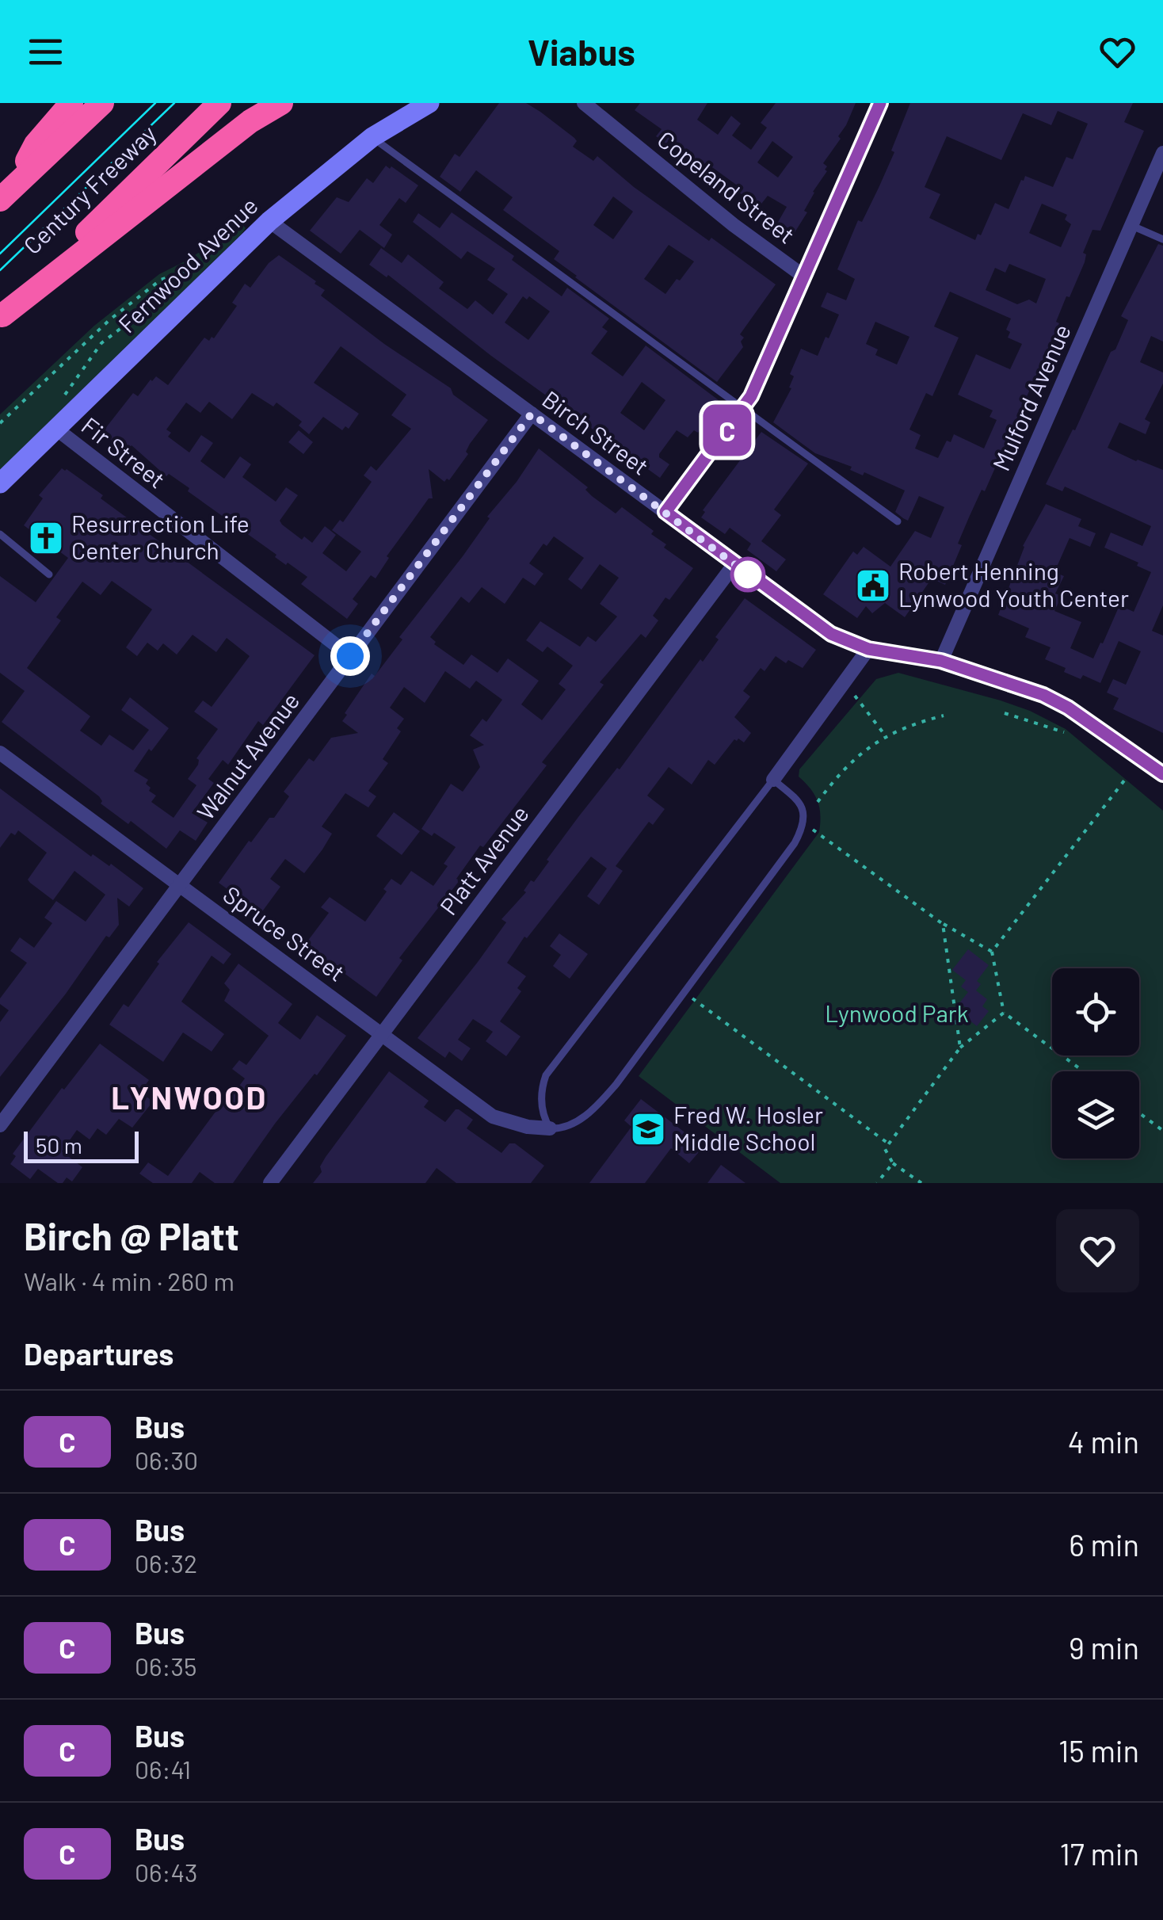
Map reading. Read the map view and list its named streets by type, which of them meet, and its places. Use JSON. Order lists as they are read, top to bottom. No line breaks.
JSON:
{"streets":{"highway":["Century Freeway"],"street":["Copeland Street","Fernwood Avenue","Mulford Avenue","Birch Street","Fir Street","Walnut Avenue","Platt Avenue","Spruce Street"]},"crossings":[["Fernwood Avenue","Birch Street"],["Fernwood Avenue","Fir Street"],["Mulford Avenue","Birch Street"],["Birch Street","Walnut Avenue"],["Birch Street","Platt Avenue"],["Fir Street","Walnut Avenue"],["Walnut Avenue","Spruce Street"],["Platt Avenue","Spruce Street"]],"districts":["LYNWOOD"],"parks":["Lynwood Park"],"places":{"church":["Resurrection Life Center Church"],"public building":["Robert Henning Lynwood Youth Center"],"school or university":["Fred W. Hosler Middle School"]},"lines":["bus line C"],"scale_bar":"50 m","page":{"header":"Viabus","on_map":"C","scale":"50 m","heading":[["Birch @ Platt","Walk · 4 min · 260 m"],"Departures"],"list":[{"mark":"C","name":"Bus","note":"06:30","value":"4 min"},{"mark":"C","name":"Bus","note":"06:32","value":"6 min"},{"mark":"C","name":"Bus","note":"06:35","value":"9 min"},{"mark":"C","name":"Bus","note":"06:41","value":"15 min"},{"mark":"C","name":"Bus","note":"06:43","value":"17 min"}]}}
